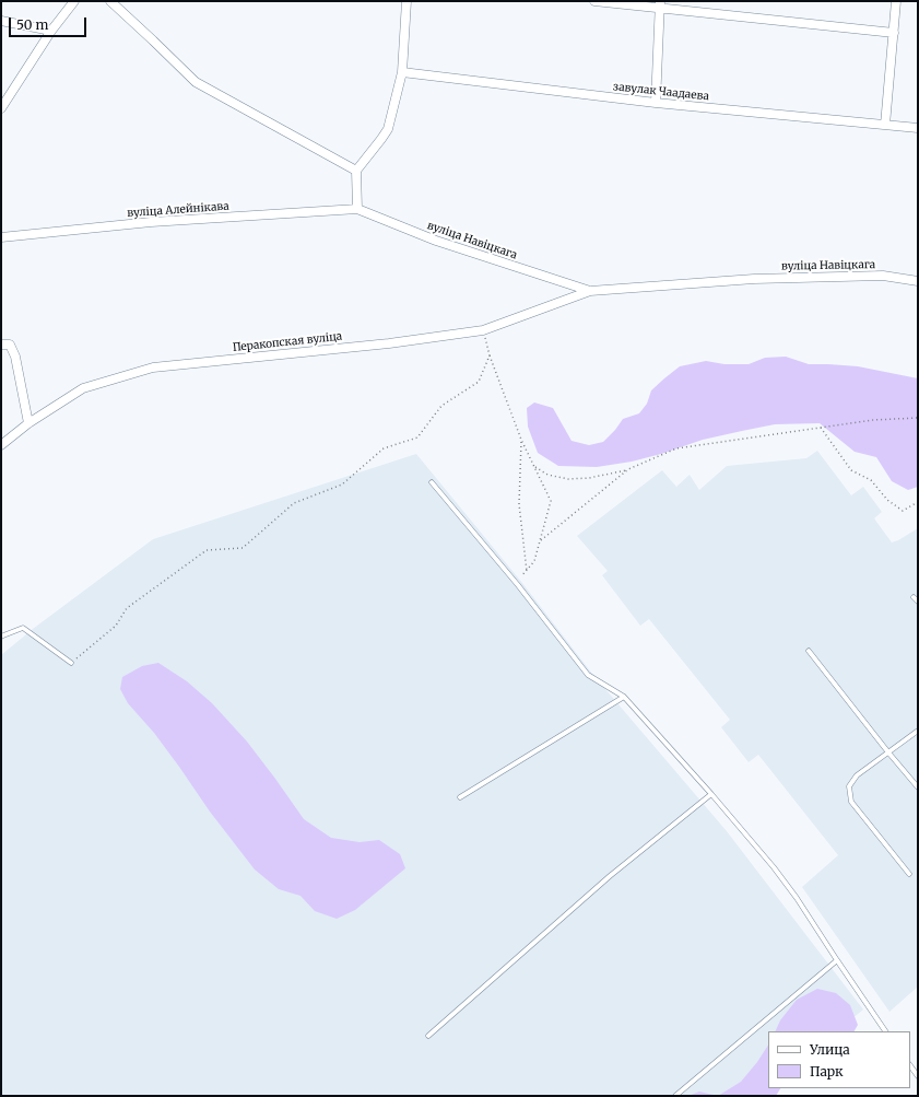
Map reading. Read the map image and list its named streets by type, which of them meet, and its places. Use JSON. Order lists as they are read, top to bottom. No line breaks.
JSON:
{"streets":{"street":["завулак Чаадаева","вуліца Алейнікава","вуліца Навіцкага","Перакопская вуліца"]},"crossings":[["вуліца Алейнікава","вуліца Навіцкага"],["вуліца Навіцкага","Перакопская вуліца"]],"legend":["Улица","Парк"],"scale_bar":"50 m"}
